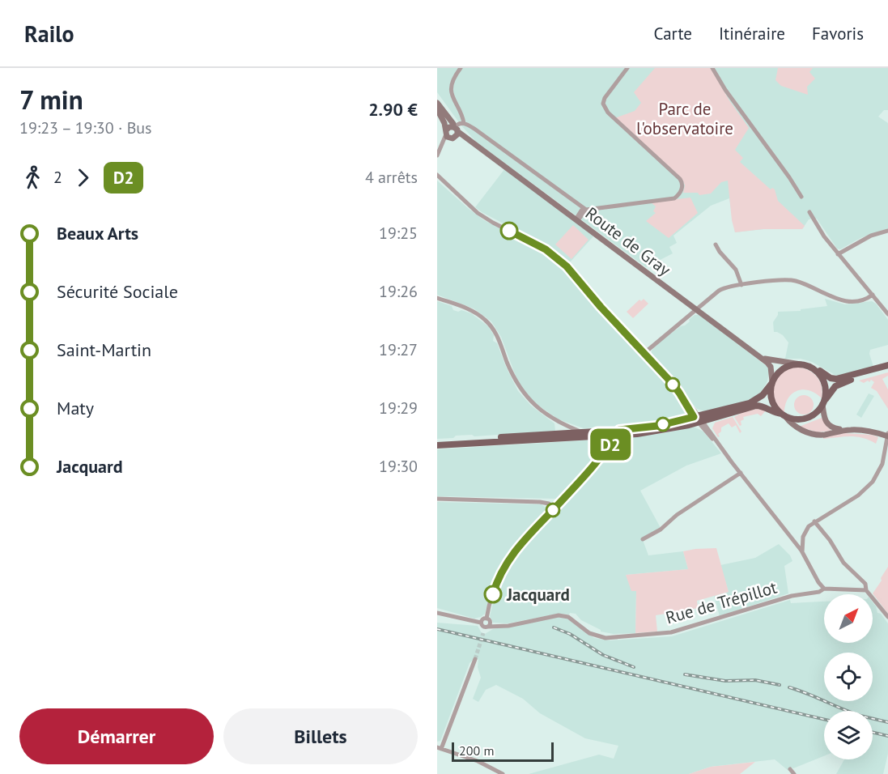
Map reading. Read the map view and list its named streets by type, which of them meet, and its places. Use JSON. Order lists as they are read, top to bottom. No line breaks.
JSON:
{"streets":{"main road":["Route de Gray"],"street":["Rue de Trépillot"]},"parks":["Parc de l'observatoire"],"places":["Jacquard"],"lines":["bus line D2"],"scale_bar":"200 m","north":"top right","page":{"header":"Railo","nav":["Carte","Itinéraire","Favoris"],"heading":["7 min","19:23 – 19:30 · Bus","2.90 €"],"on_map":"D2","legs":["2","D2","4 arrêts"],"list":[{"name":"Beaux Arts","value":"19:25"},{"name":"Sécurité Sociale","value":"19:26"},{"name":"Saint-Martin","value":"19:27"},{"name":"Maty","value":"19:29"},{"name":"Jacquard","value":"19:30"}],"buttons":["Démarrer","Billets"],"scale":"200 m"}}
